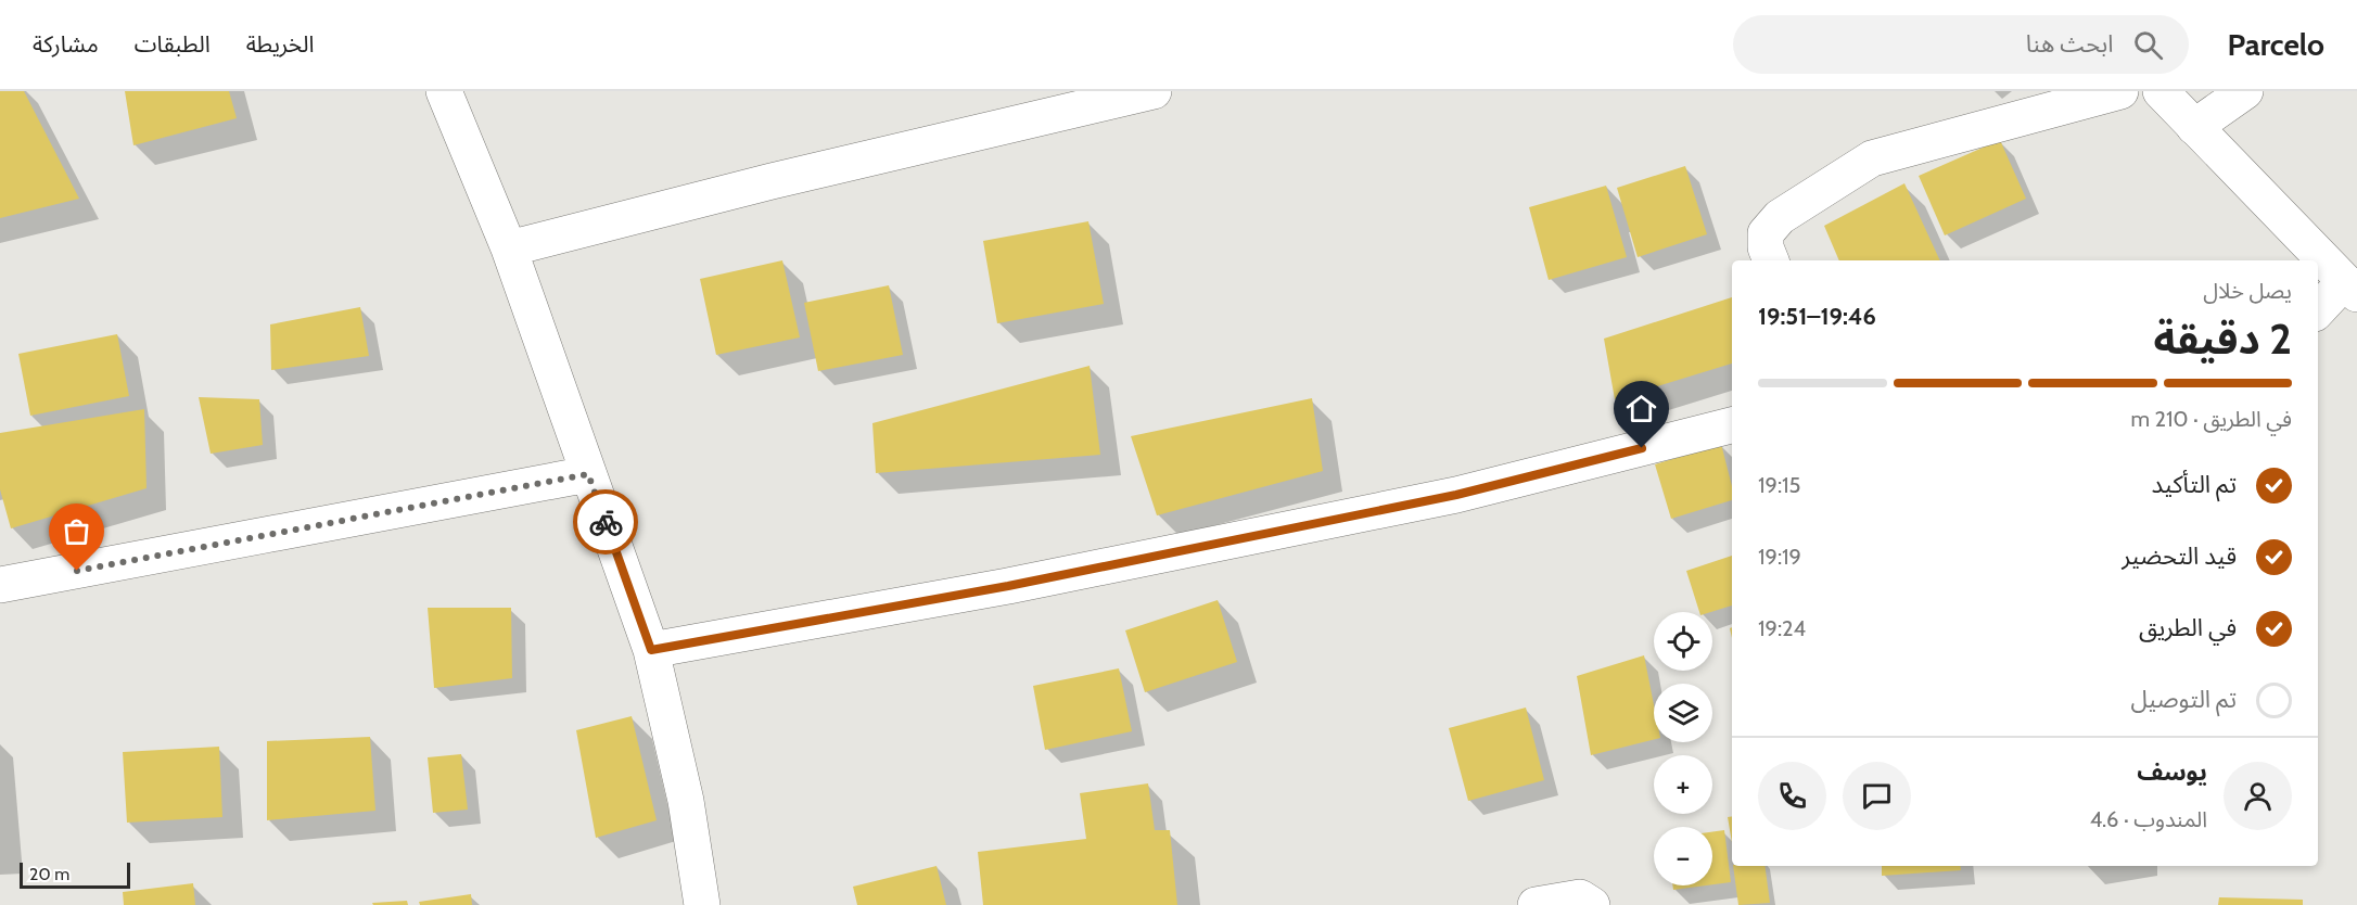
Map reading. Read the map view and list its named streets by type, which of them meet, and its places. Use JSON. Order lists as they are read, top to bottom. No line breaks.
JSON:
{"scale_bar":"20 m","page":{"header":"Parcelo","search":"ابحث هنا","nav":["الخريطة","الطبقات","مشاركة"],"heading":["2 دقيقة","يصل خلال","19:46–19:51"],"panel":["يوسف","المندوب · 4.6"],"bar":"في الطريق · 210 m","list":[["تم التأكيد","19:15"],["قيد التحضير","19:19"],["في الطريق","19:24"],"تم التوصيل"],"map_buttons":["+","−"],"scale":"20 m"}}
